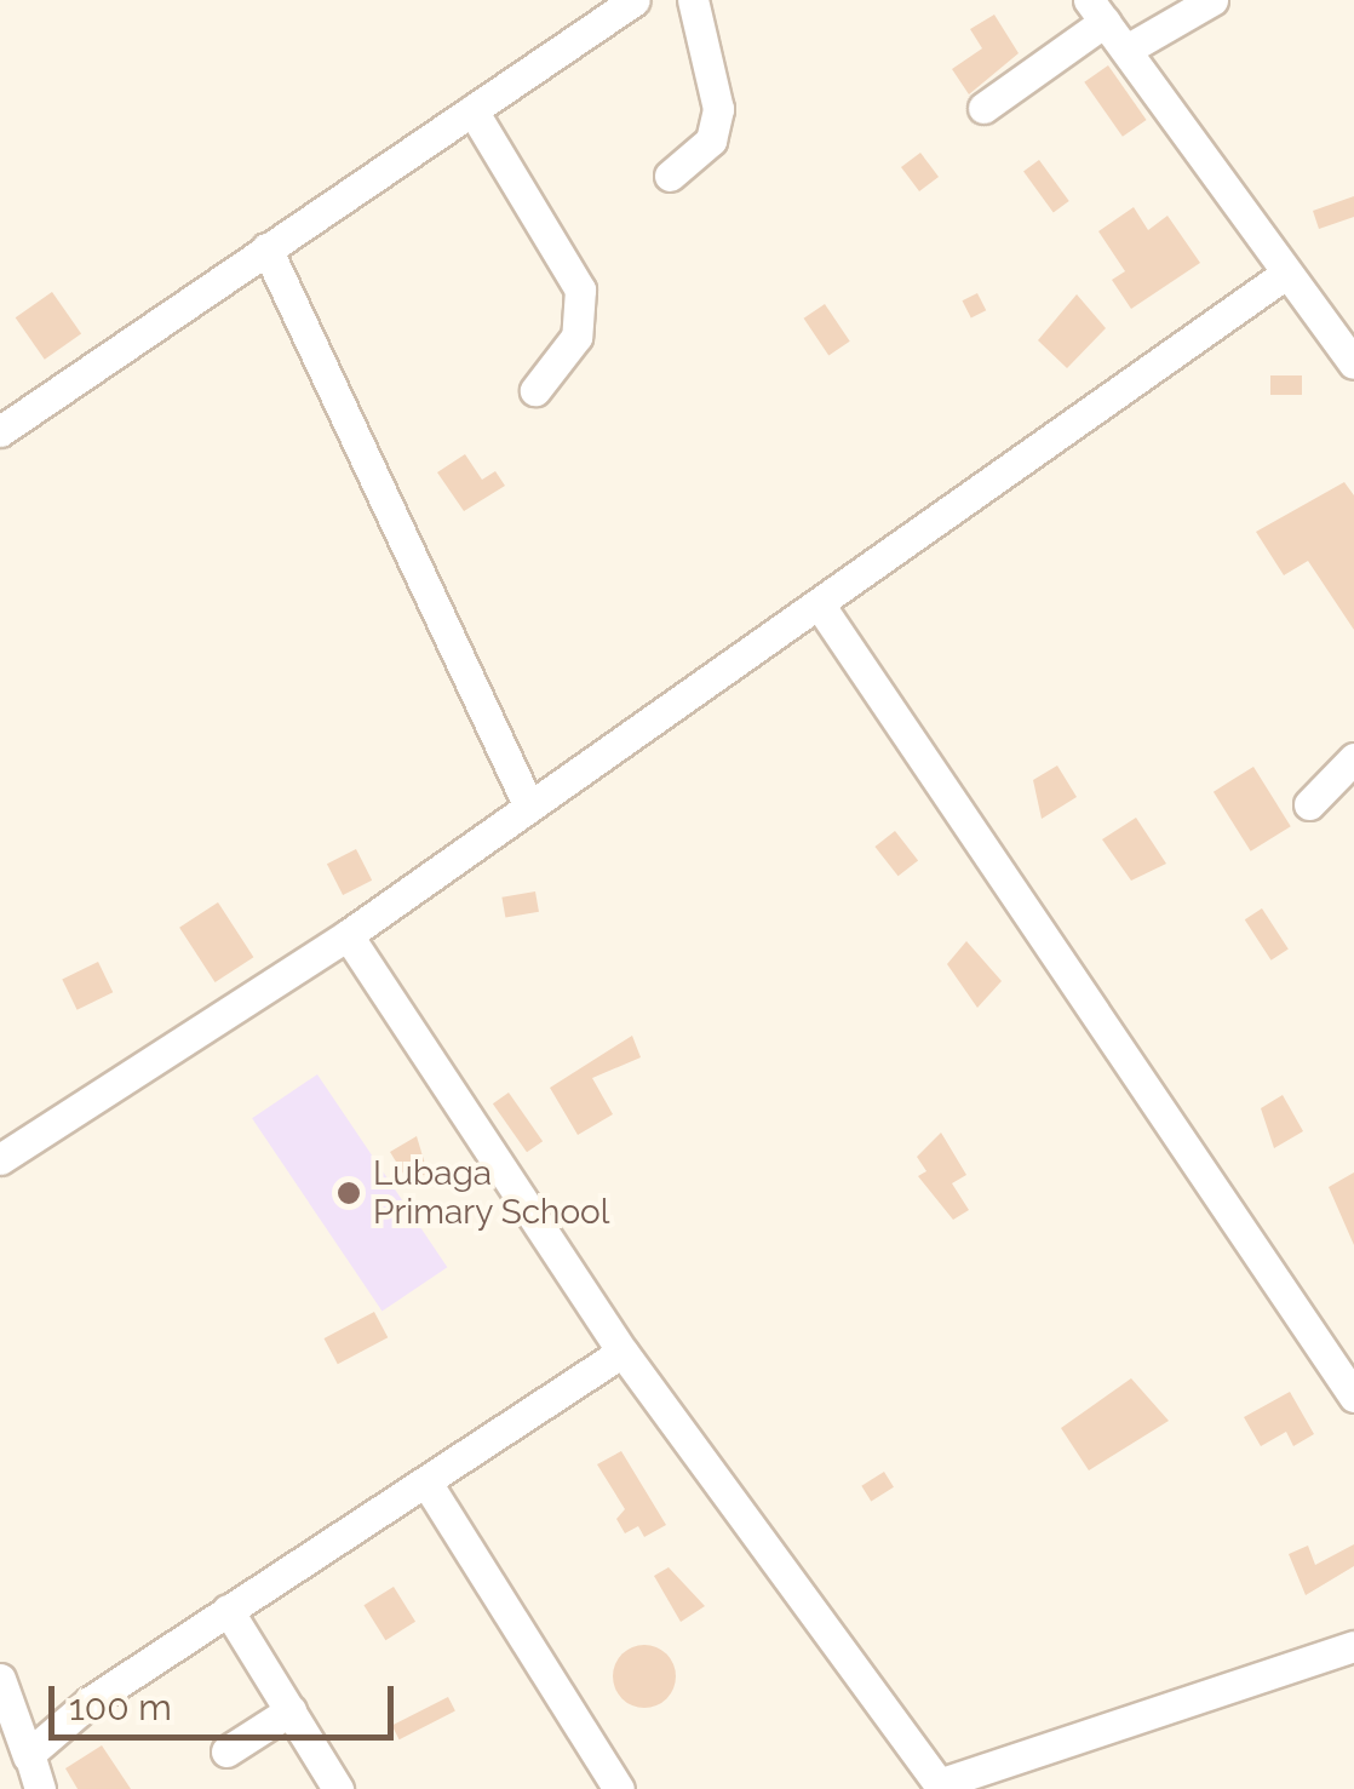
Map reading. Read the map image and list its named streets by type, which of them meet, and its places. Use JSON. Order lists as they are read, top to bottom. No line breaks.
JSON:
{"places":["Lubaga Primary School"],"scale_bar":"100 m"}
